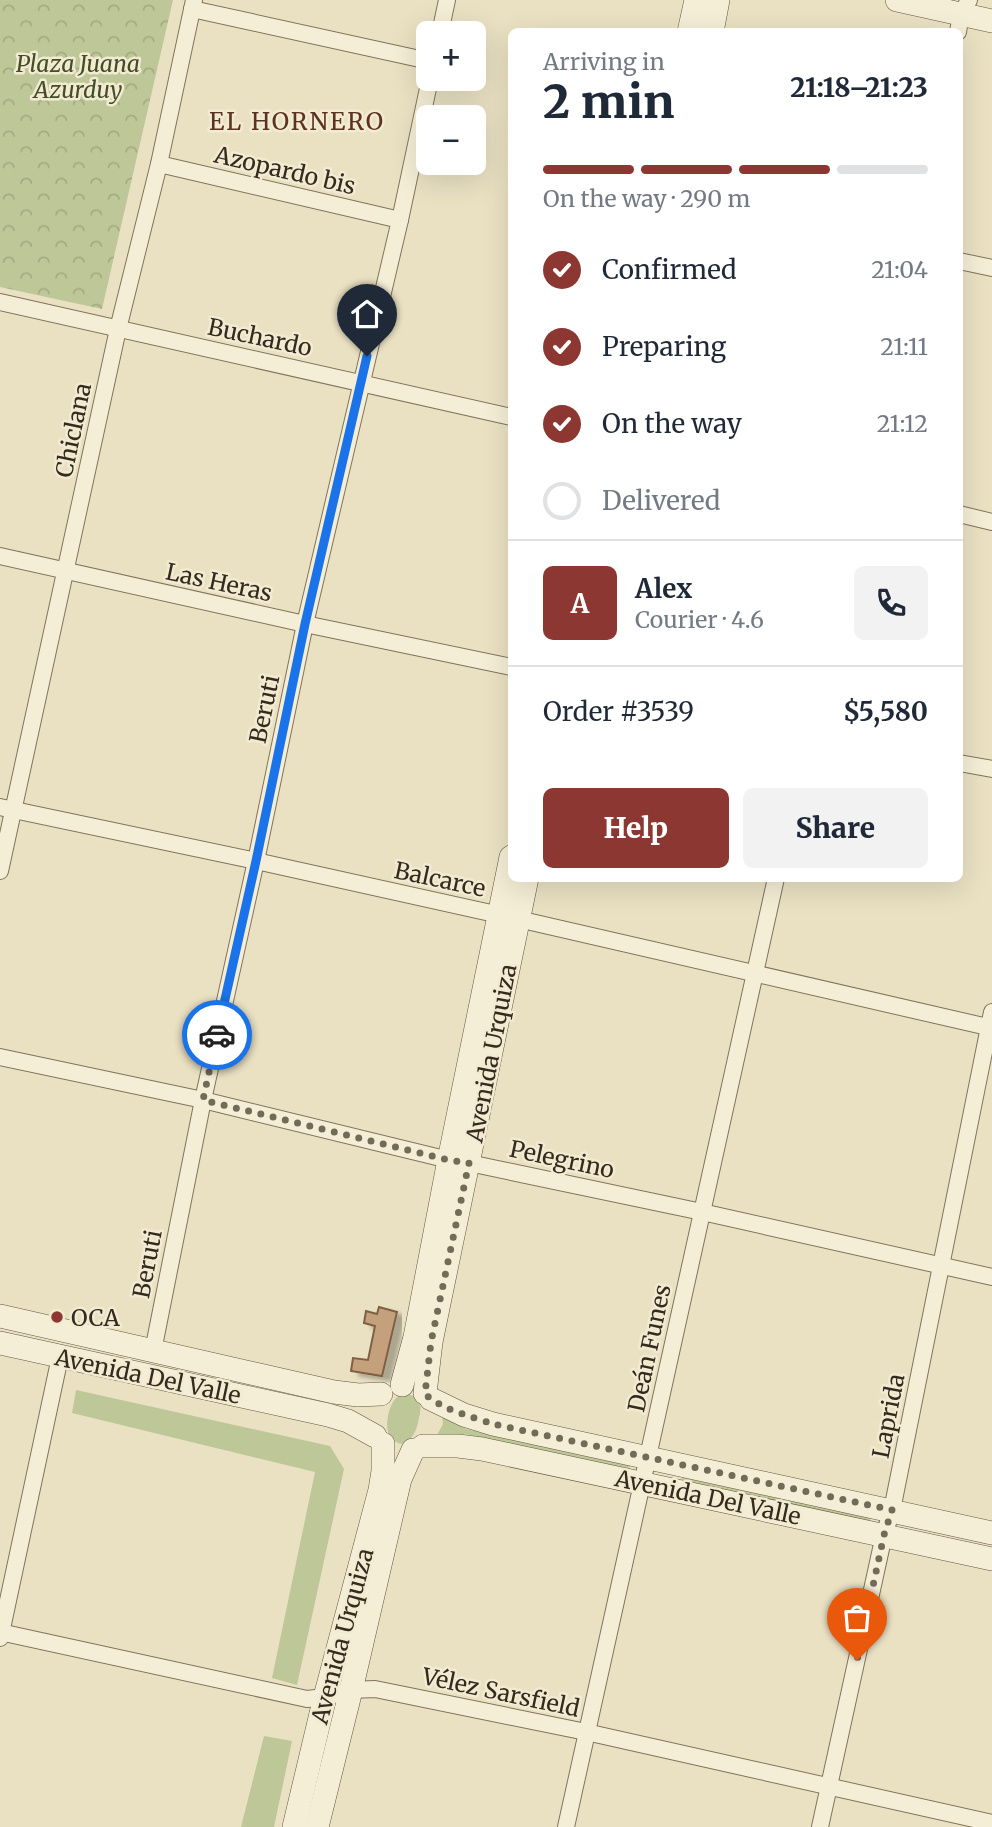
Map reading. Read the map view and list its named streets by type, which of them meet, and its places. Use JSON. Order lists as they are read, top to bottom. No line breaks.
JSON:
{"streets":{"main road":["Avenida Urquiza","Avenida Del Valle"],"street":["Azopardo bis","Buchardo","Chiclana","Las Heras","Beruti","Balcarce","Pelegrino","Deán Funes","Laprida","Vélez Sarsfield"]},"crossings":[["Azopardo bis","Chiclana"],["Azopardo bis","Beruti"],["Buchardo","Chiclana"],["Buchardo","Beruti"],["Chiclana","Las Heras"],["Chiclana","Balcarce"],["Las Heras","Beruti"],["Beruti","Balcarce"],["Beruti","Pelegrino"],["Beruti","Avenida Del Valle"],["Balcarce","Avenida Urquiza"],["Balcarce","Deán Funes"],["Balcarce","Laprida"],["Avenida Urquiza","Pelegrino"],["Avenida Urquiza","Avenida Del Valle"],["Avenida Urquiza","Vélez Sarsfield"],["Pelegrino","Deán Funes"],["Pelegrino","Laprida"],["Deán Funes","Avenida Del Valle"],["Deán Funes","Vélez Sarsfield"],["Avenida Del Valle","Laprida"],["Laprida","Vélez Sarsfield"]],"districts":["EL HORNERO"],"parks":["Plaza Juana Azurduy"],"places":["OCA"],"page":{"map_buttons":["+","−"],"heading":["2 min","Arriving in","21:18–21:23"],"panel":["Alex","Courier · 4.6","Order #3539","$5,580"],"bar":"On the way · 290 m","list":[["Confirmed","21:04"],["Preparing","21:11"],["On the way","21:12"],"Delivered"],"round":"A","buttons":["Help","Share"]}}
